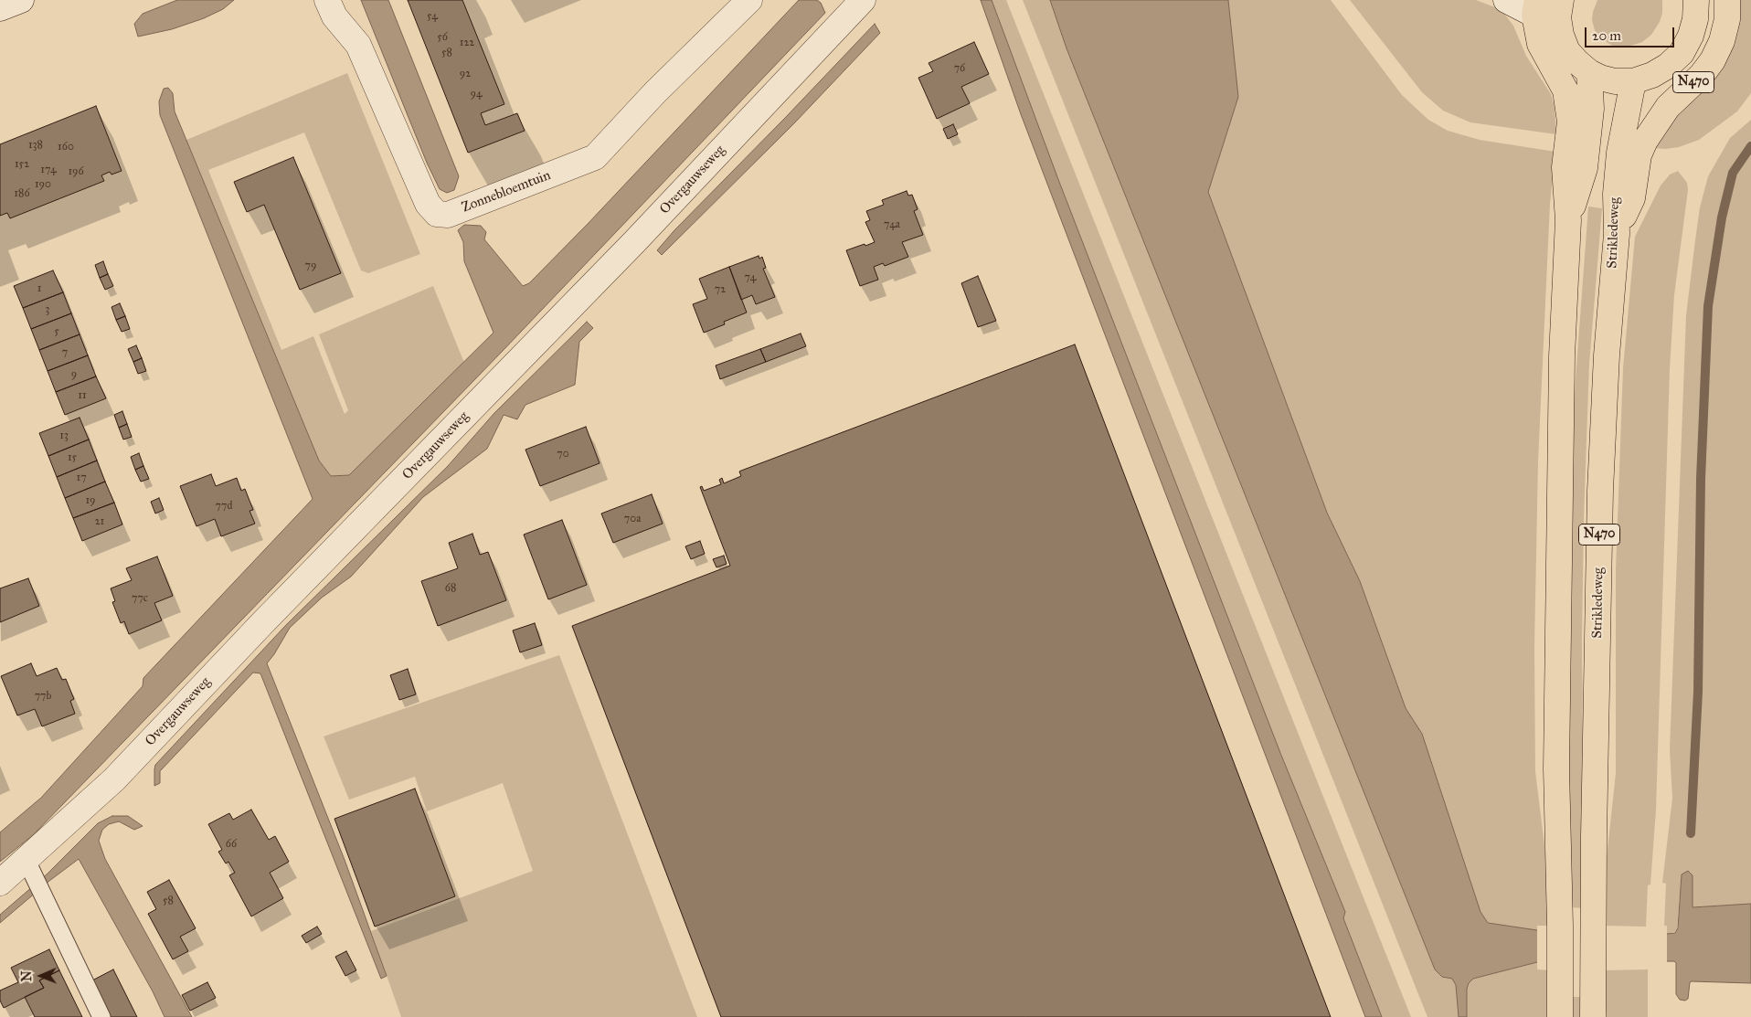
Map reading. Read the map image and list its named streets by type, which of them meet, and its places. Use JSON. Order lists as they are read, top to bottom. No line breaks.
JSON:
{"streets":{"main road":["N470","Strikledeweg"],"street":["Overgauwseweg","Zonnebloemtuin"]},"crossings":[["N470","Strikledeweg"]],"house_numbers":["54","56","122","58","76","92","94","138","160","152","174","196","190","186","74a","79","74","1","72","3","5","7","9","11","13","70","15","17","19","77d","70a","21","68","77c","77b","66","58"],"scale_bar":"20 m","north":"left"}
